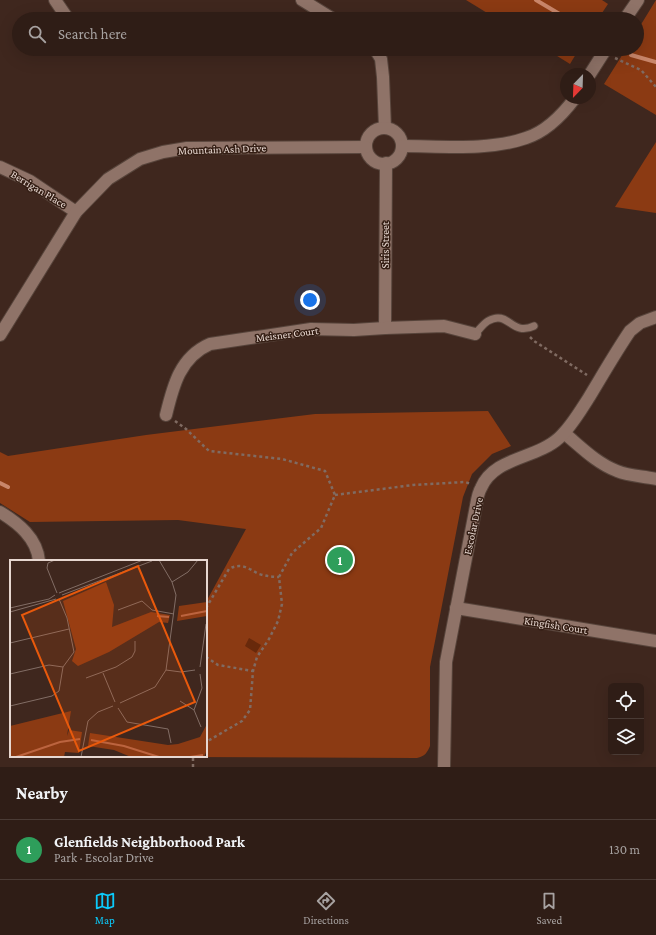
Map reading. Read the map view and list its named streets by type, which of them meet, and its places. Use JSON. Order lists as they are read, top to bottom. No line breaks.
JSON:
{"streets":{"street":["Mountain Ash Drive","Berrigan Place","Siris Street","Meisner Court","Escolar Drive","Kingfish Court"]},"crossings":[["Mountain Ash Drive","Berrigan Place"],["Mountain Ash Drive","Siris Street"],["Siris Street","Meisner Court"],["Escolar Drive","Kingfish Court"]],"north":"bottom left","page":{"search":"Search here","pins":"1","heading":"Nearby","list":[{"mark":"1","name":"Glenfields Neighborhood Park","note":"Park · Escolar Drive","value":"130 m"}],"nav":["Map","Directions","Saved"]}}
